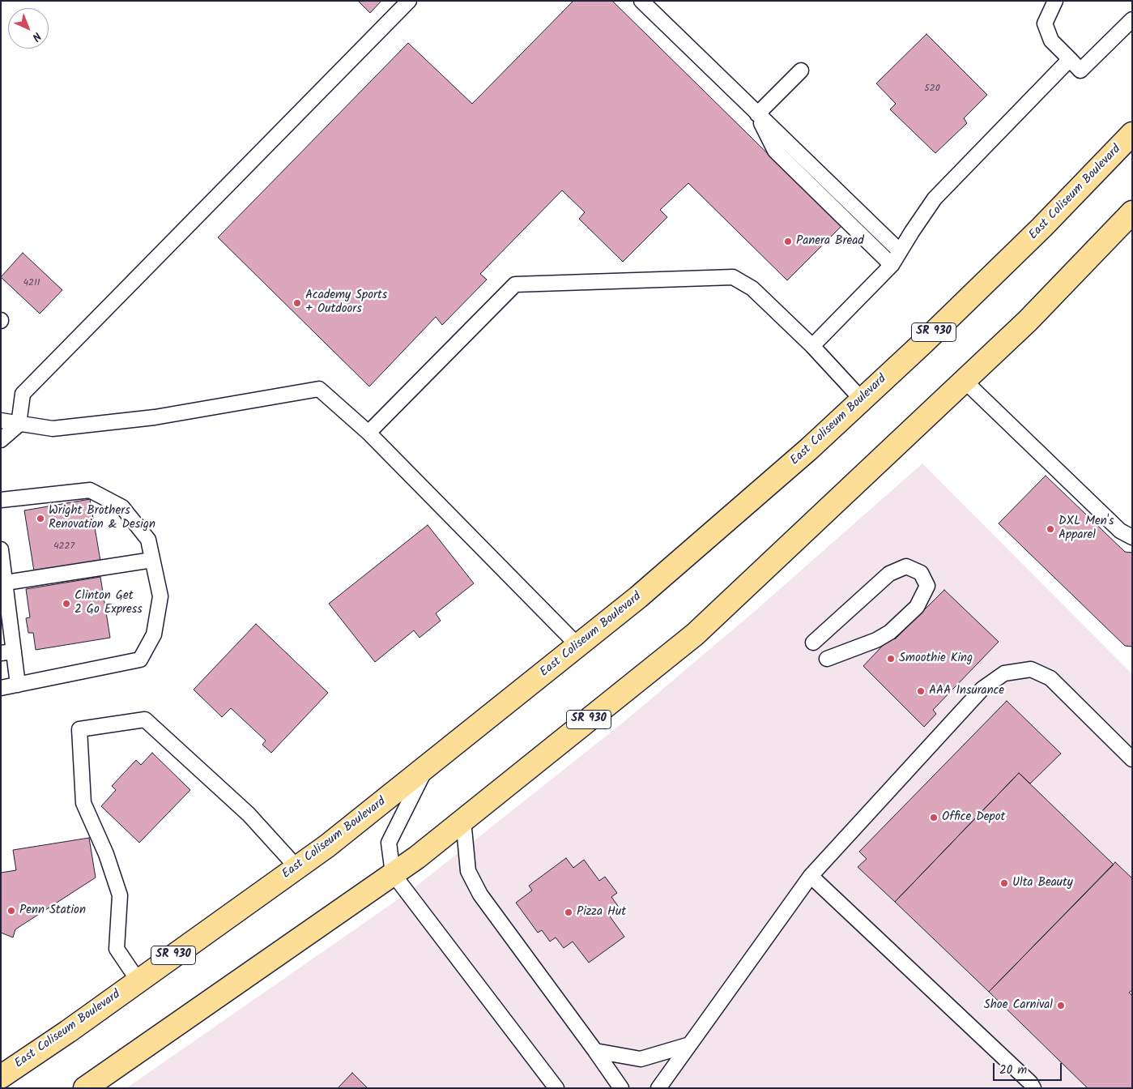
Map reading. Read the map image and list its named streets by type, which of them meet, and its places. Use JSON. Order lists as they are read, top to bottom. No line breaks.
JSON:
{"streets":{"highway":["East Coliseum Boulevard","SR 930"]},"places":["Panera Bread","Academy Sports + Outdoors","Wright Brothers Renovation & Design","DXL Men's Apparel","Clinton Get 2 Go Express","Smoothie King","AAA Insurance","Office Depot","Ulta Beauty","Penn Station","Pizza Hut","Shoe Carnival"],"house_numbers":["520","4211","4227"],"scale_bar":"20 m","north":"bottom right"}
